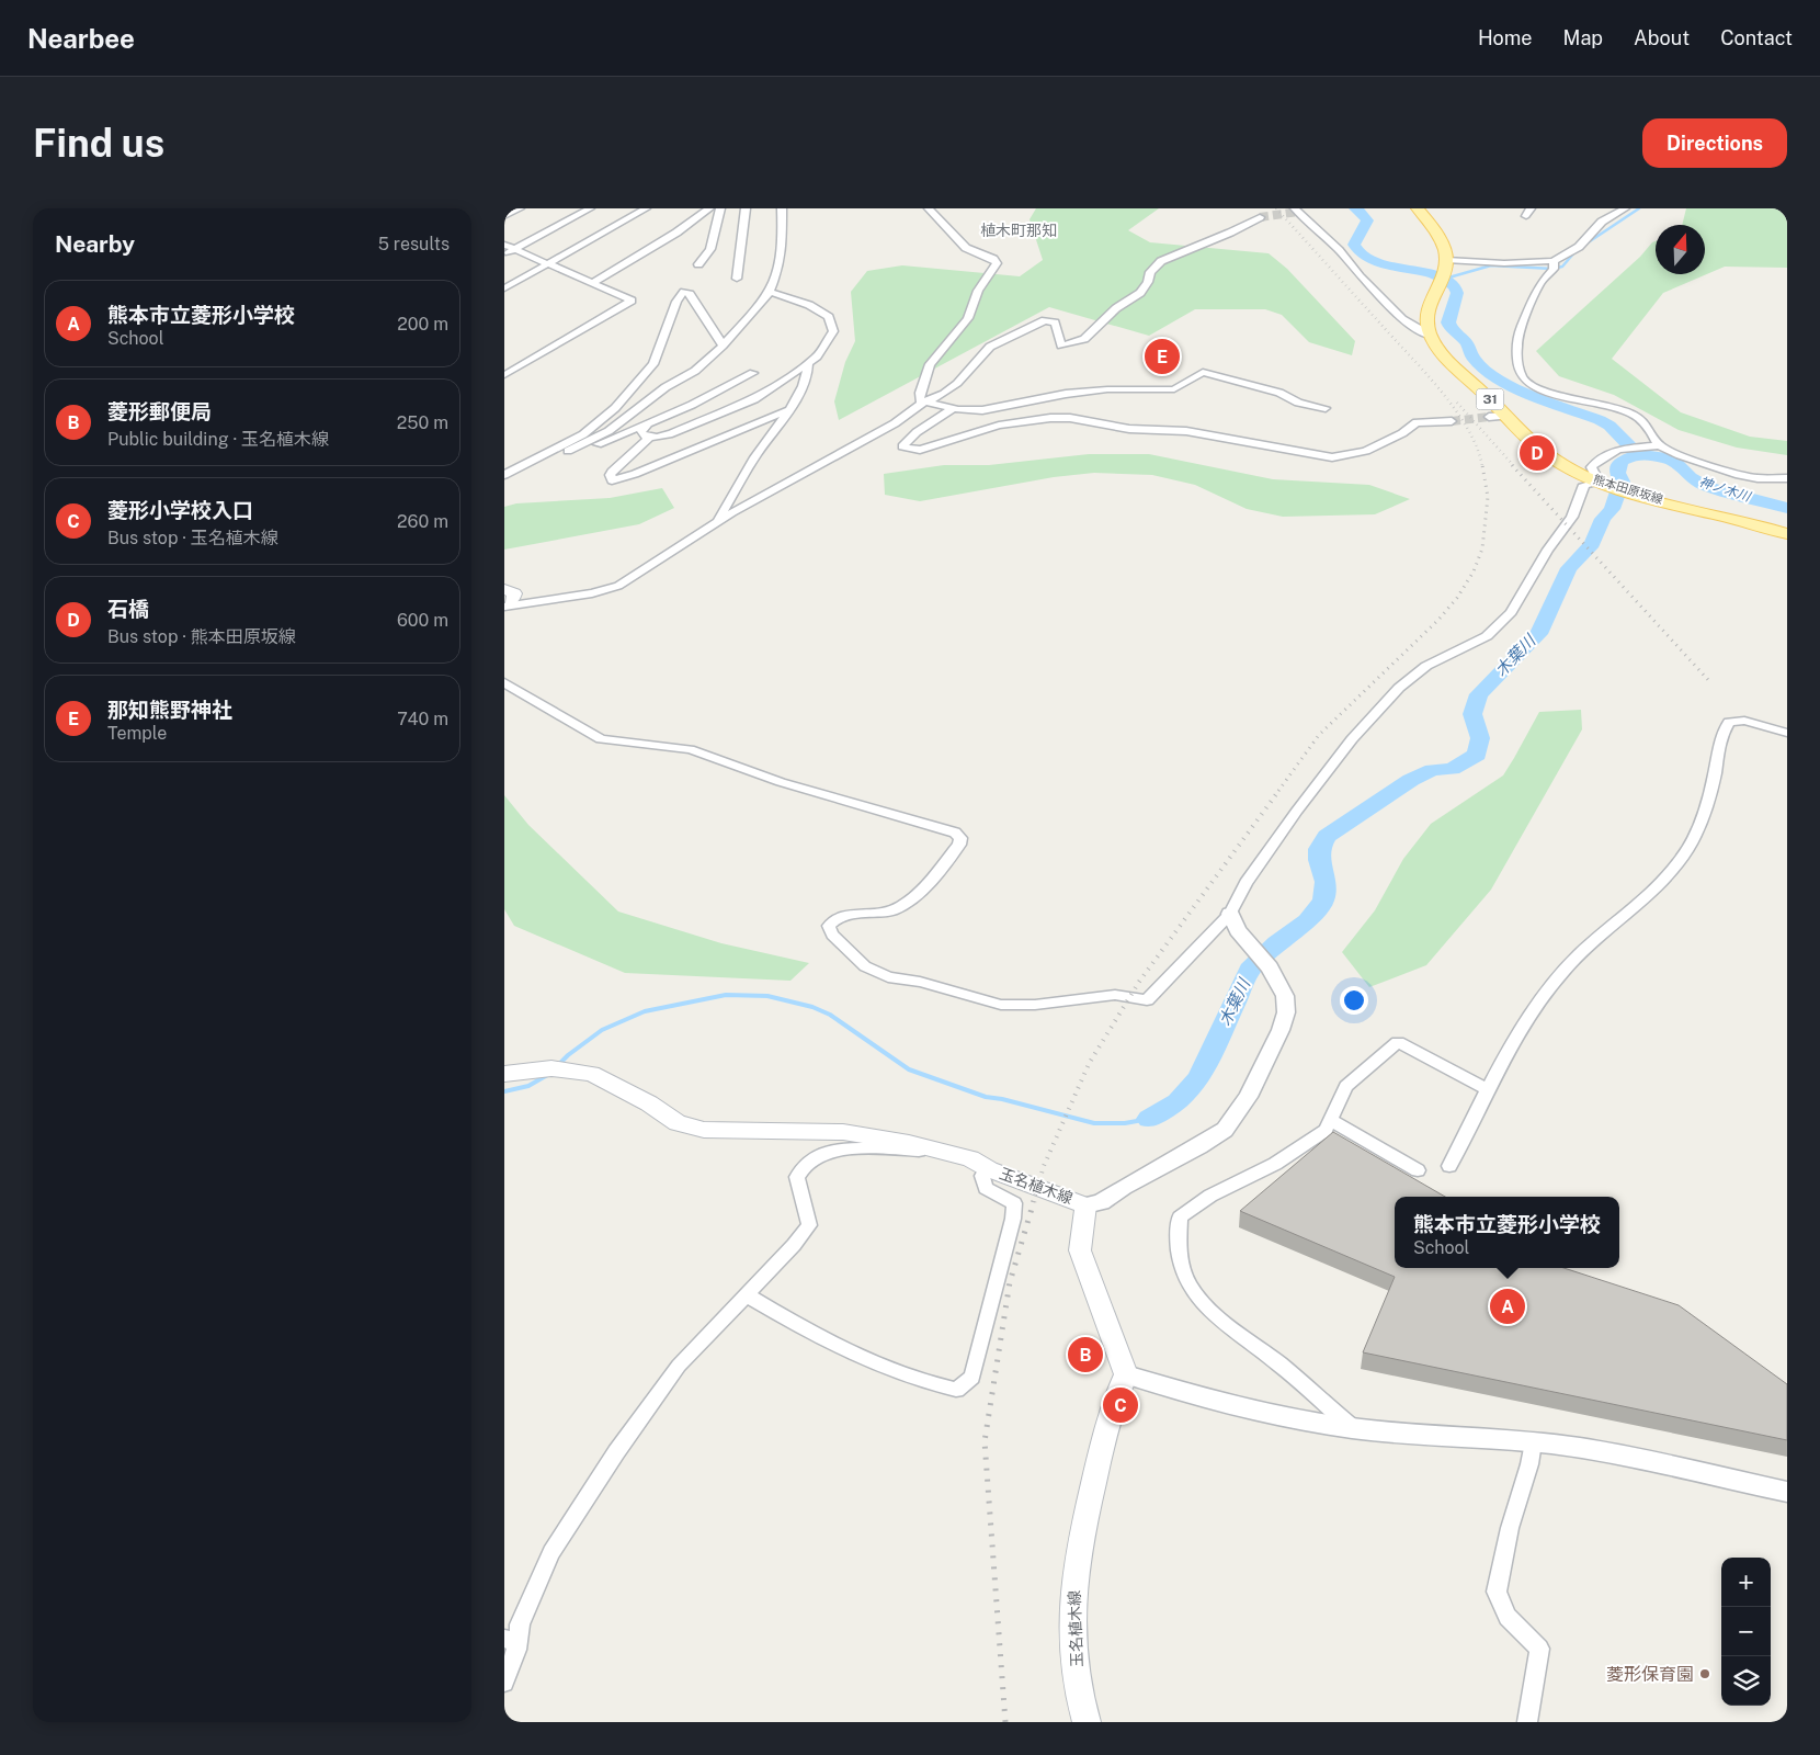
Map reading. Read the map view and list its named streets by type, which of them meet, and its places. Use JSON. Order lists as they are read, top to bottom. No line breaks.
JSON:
{"streets":{"main road":["31","熊本田原坂線","玉名植木線"]},"districts":["植木町那知"],"water":["神ノ木川","木葉川"],"places":["菱形保育園"],"north":"top","page":{"header":"Nearbee","nav":["Home","Map","About","Contact"],"buttons":"Directions","title":"Find us","heading":["Nearby","5 results"],"list":[{"mark":"A","name":"熊本市立菱形小学校","note":"School","value":"200 m"},{"mark":"B","name":"菱形郵便局","note":"Public building · 玉名植木線","value":"250 m"},{"mark":"C","name":"菱形小学校入口","note":"Bus stop · 玉名植木線","value":"260 m"},{"mark":"D","name":"石橋","note":"Bus stop · 熊本田原坂線","value":"600 m"},{"mark":"E","name":"那知熊野神社","note":"Temple","value":"740 m"}],"pins":["E","D","A","B","C"],"popup":["熊本市立菱形小学校","School"],"map_buttons":["+","−"]}}
